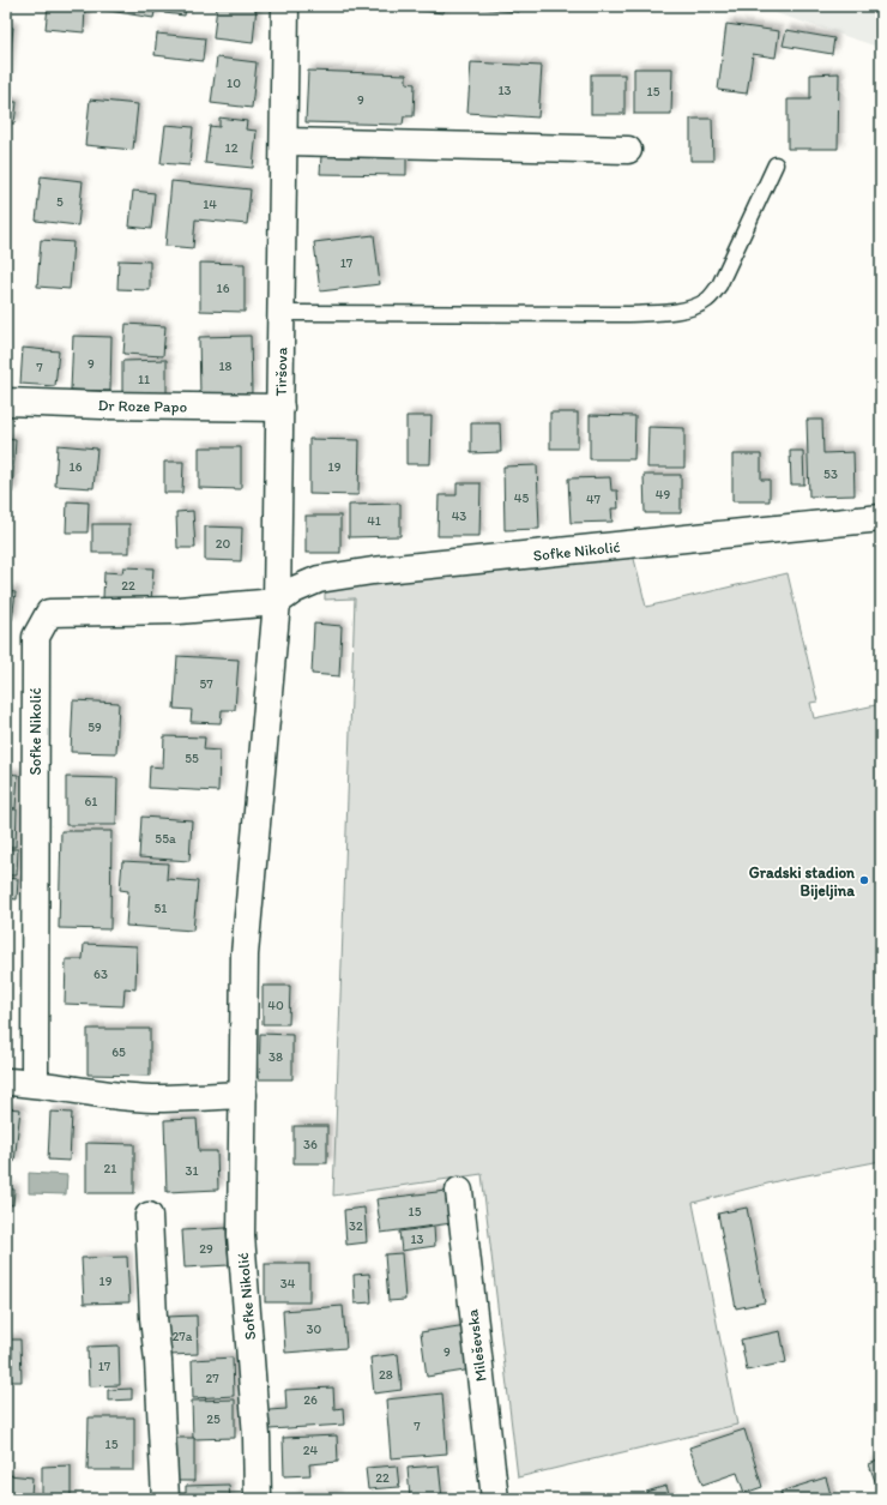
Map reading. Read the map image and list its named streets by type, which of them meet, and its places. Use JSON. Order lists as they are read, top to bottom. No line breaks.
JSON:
{"streets":{"street":["Tiršova","Dr Roze Papo","Sofke Nikolić","Mileševska"]},"crossings":[["Tiršova","Dr Roze Papo"],["Tiršova","Sofke Nikolić"]],"places":["Gradski stadion Bijeljina"],"house_numbers":["10","13","15","9","12","5","14","17","16","9","18","7","11","16","19","53","49","45","47","43","41","20","22","57","59","55","61","55a","51","63","40","65","38","36","21","31","15","32","13","29","19","34","30","27a","9","17","28","27","26","25","7","15","24","22"]}
